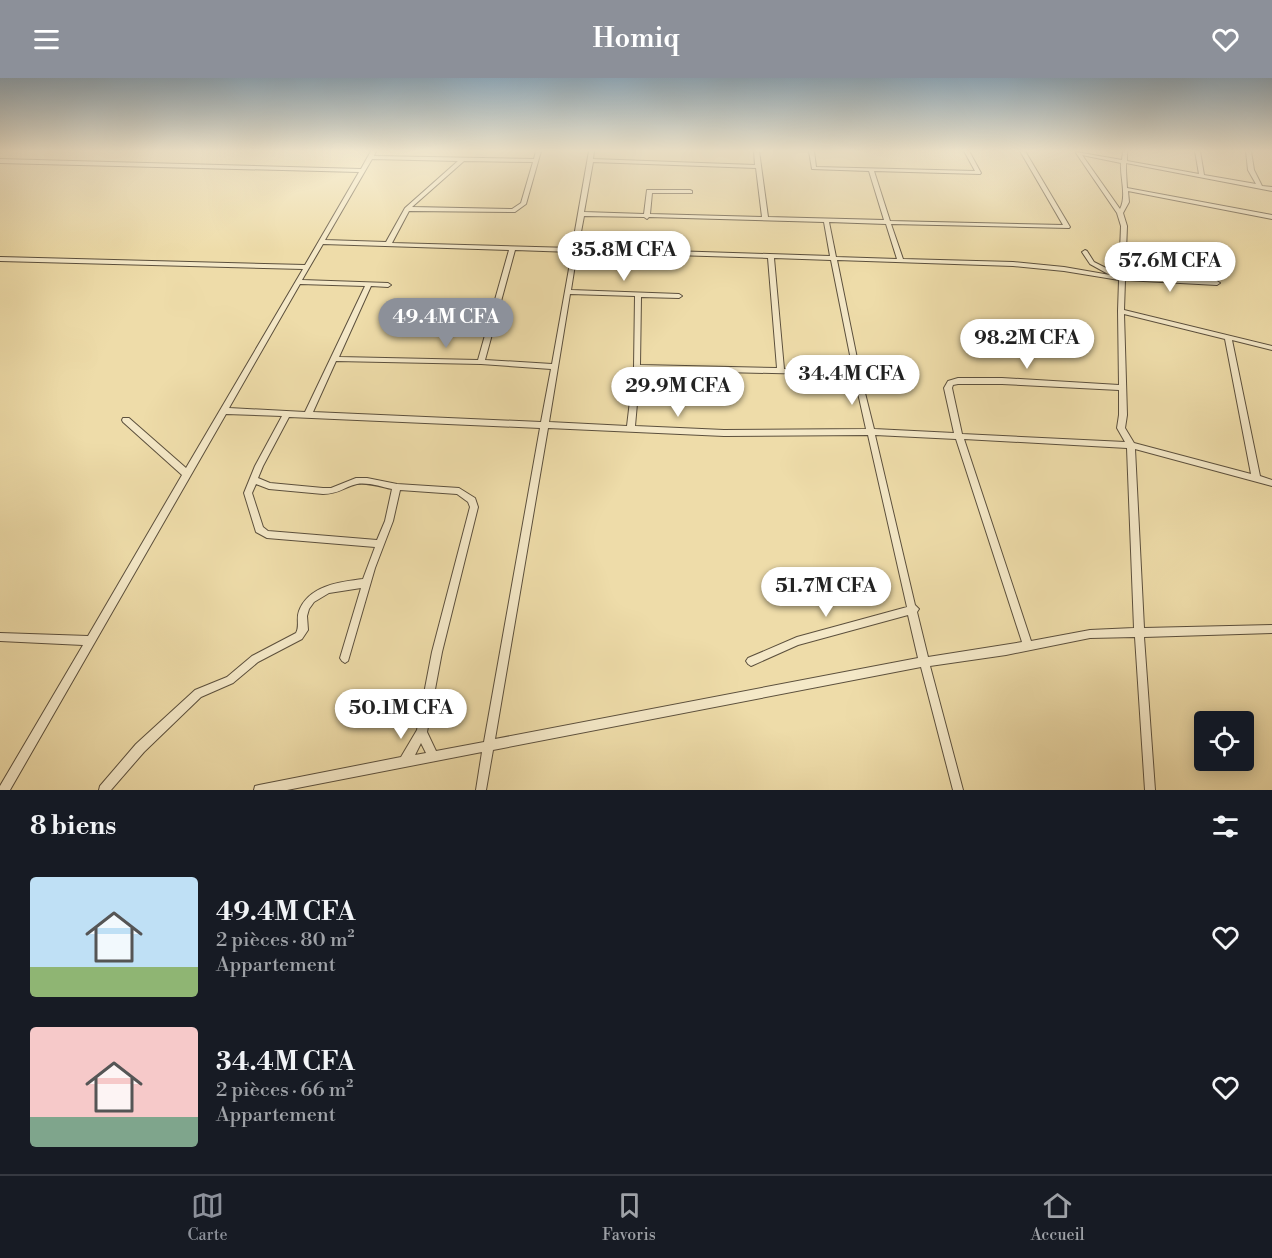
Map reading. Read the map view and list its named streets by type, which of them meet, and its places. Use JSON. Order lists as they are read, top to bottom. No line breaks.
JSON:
{"page":{"header":"Homiq","price":["35.8M CFA","57.6M CFA","49.4M CFA","98.2M CFA","34.4M CFA","29.9M CFA","51.7M CFA","50.1M CFA"],"heading":"8 biens","list":[{"name":"49.4M CFA","note":"2 pièces · 80 m² · Appartement"},{"name":"34.4M CFA","note":"2 pièces · 66 m² · Appartement"}],"tabs":["Carte","Favoris","Accueil"]}}
